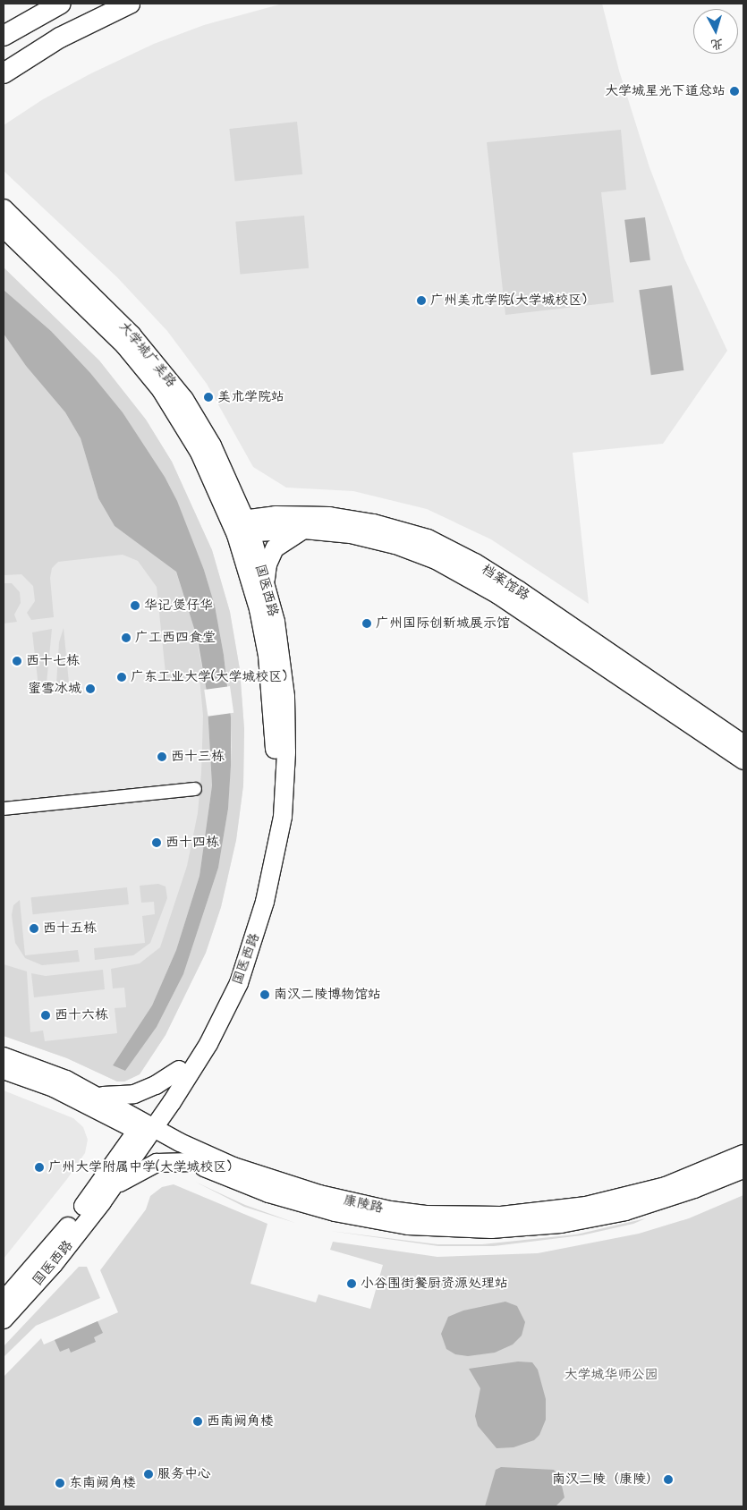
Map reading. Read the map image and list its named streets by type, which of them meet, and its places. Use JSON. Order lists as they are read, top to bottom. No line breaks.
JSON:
{"streets":{"main road":["大学城广美路","档案馆路","国医西路","康陵路"]},"crossings":[["大学城广美路","档案馆路"],["大学城广美路","国医西路"],["档案馆路","国医西路"],["国医西路","康陵路"]],"parks":["大学城华师公园"],"places":["大学城星光下道总站","广州美术学院(大学城校区)","美术学院站","华记·煲仔华","广州国际创新城展示馆","广工西四食堂","西十七栋","广东工业大学(大学城校区)","蜜雪冰城","西十三栋","西十四栋","西十五栋","南汉二陵博物馆站","西十六栋","广州大学附属中学(大学城校区)","小谷围街餐厨资源处理站","西南阙角楼","服务中心","南汉二陵（康陵）","东南阙角楼"],"north":"bottom"}
